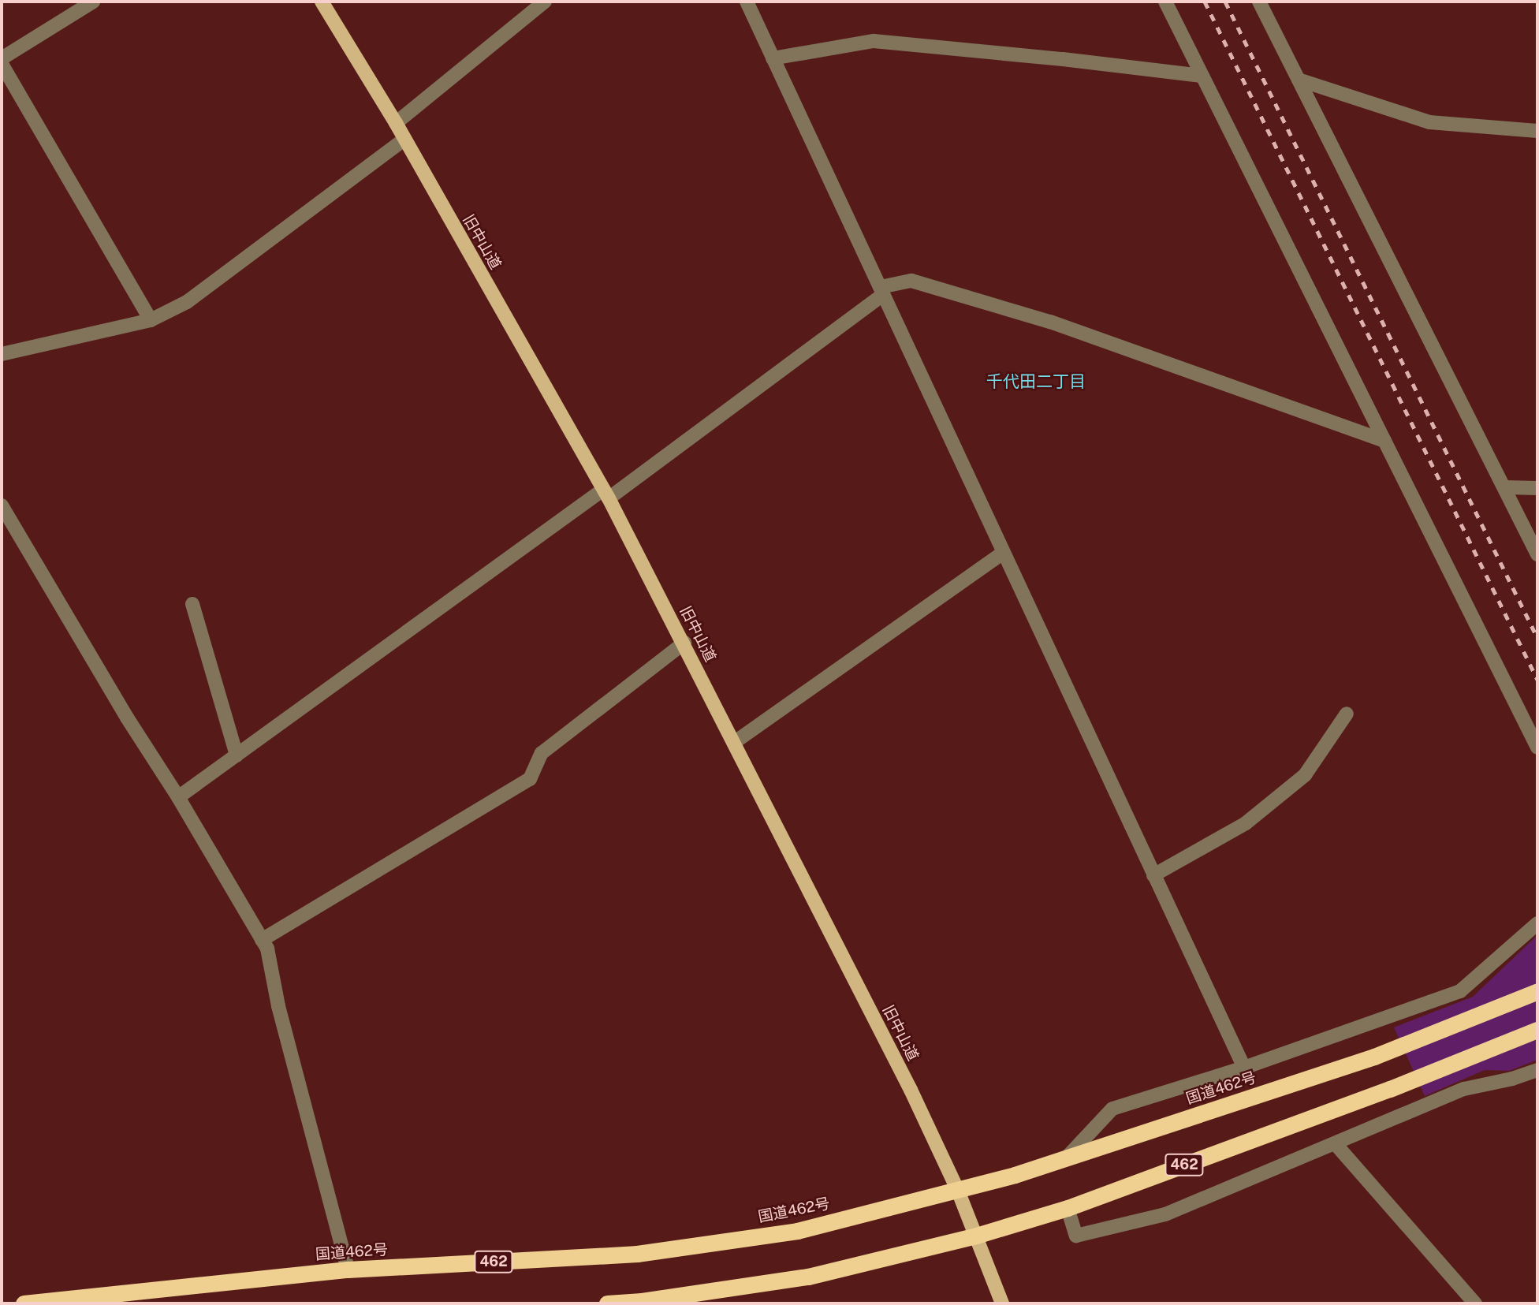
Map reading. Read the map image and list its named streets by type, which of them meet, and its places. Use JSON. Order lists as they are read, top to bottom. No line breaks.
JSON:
{"streets":{"highway":["国道462号","462"],"main road":["旧中山道"]},"crossings":[["旧中山道","国道462号"],["旧中山道","462"]],"districts":["千代田二丁目"]}
